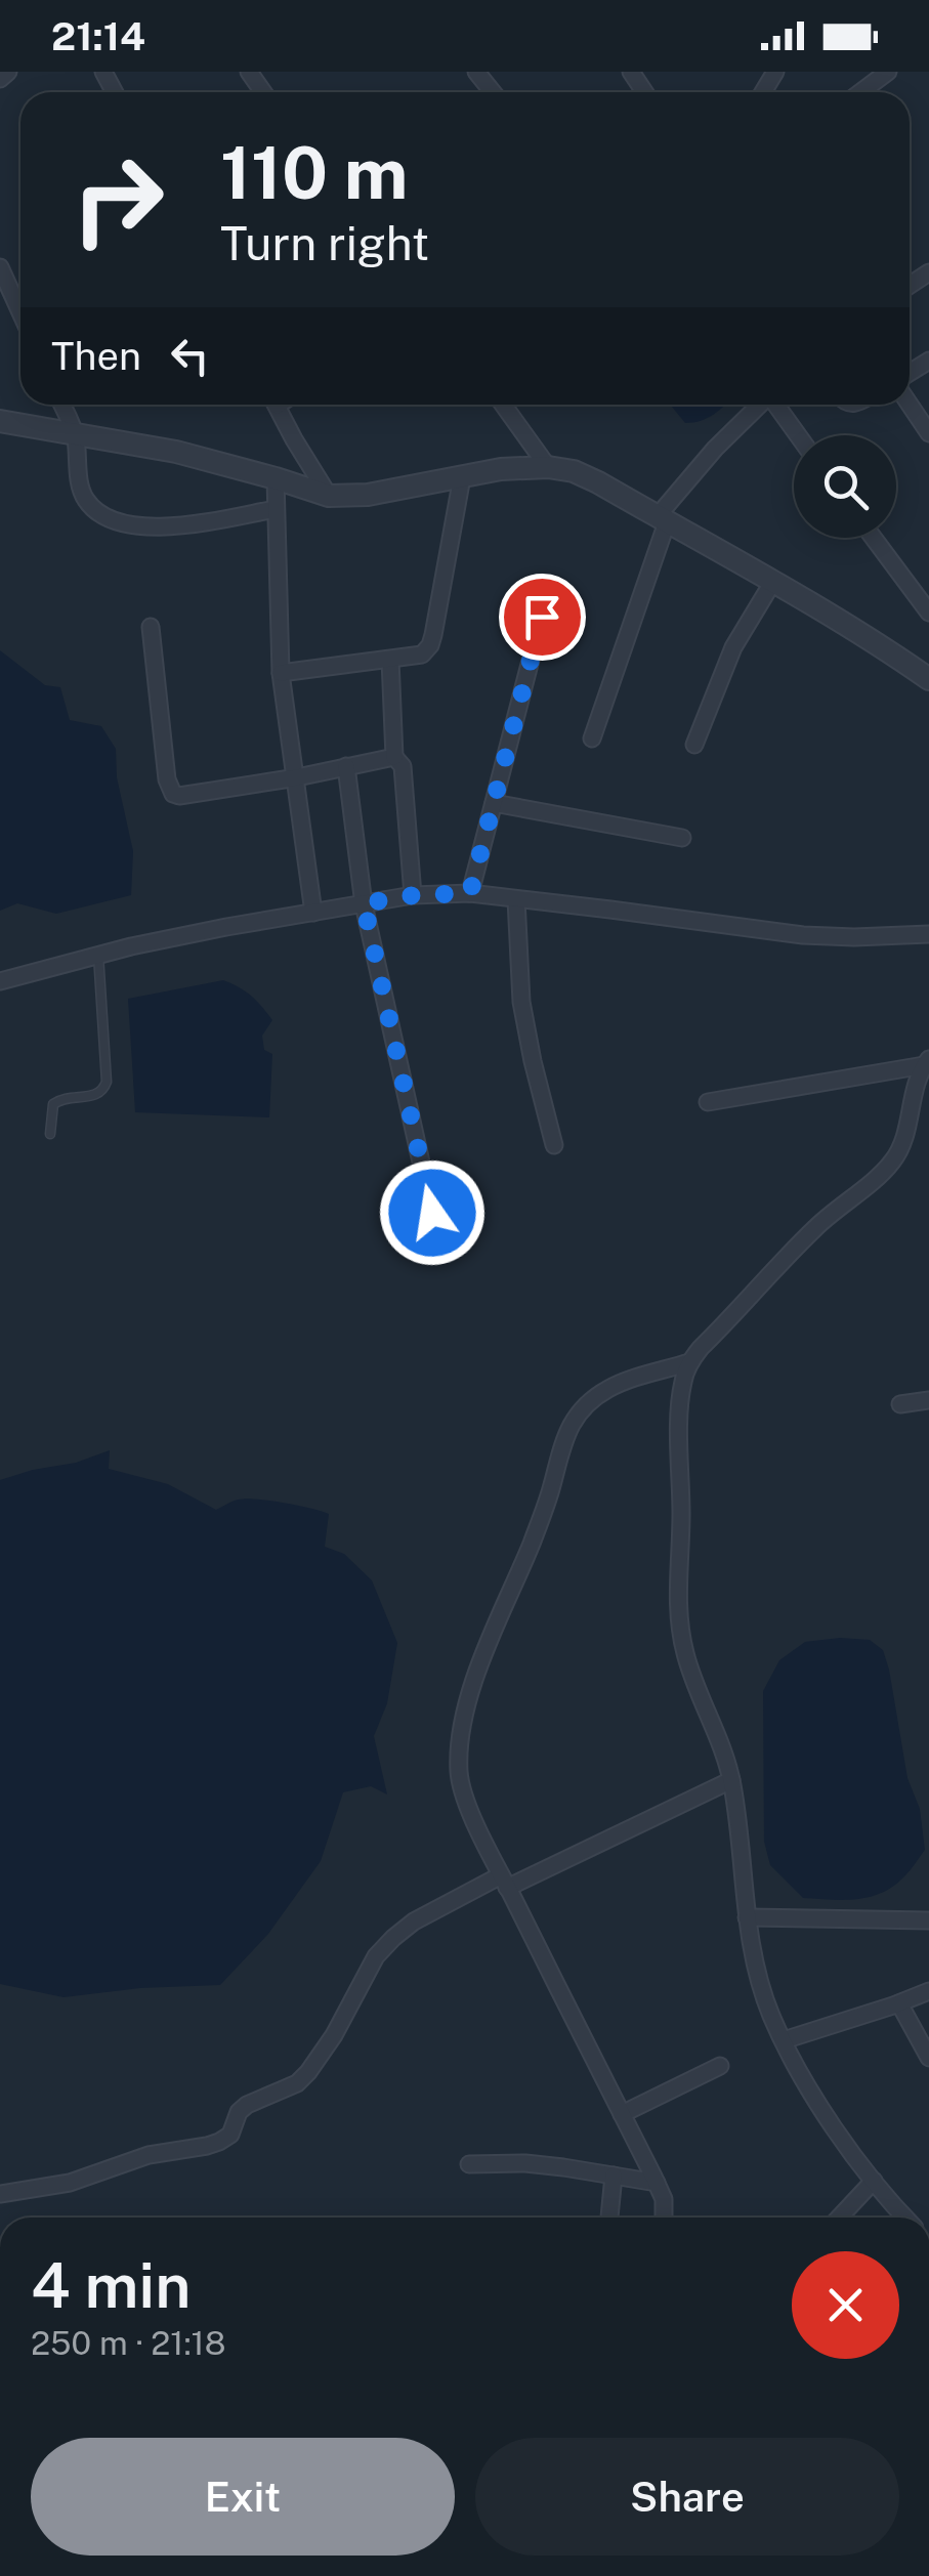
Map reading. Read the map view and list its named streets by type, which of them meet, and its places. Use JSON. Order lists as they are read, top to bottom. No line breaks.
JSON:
{"page":{"status":"21:14","turn":["110 m","Turn right"],"then":"Then","heading":["4 min","250 m · 21:18"],"buttons":["Exit","Share"]}}
